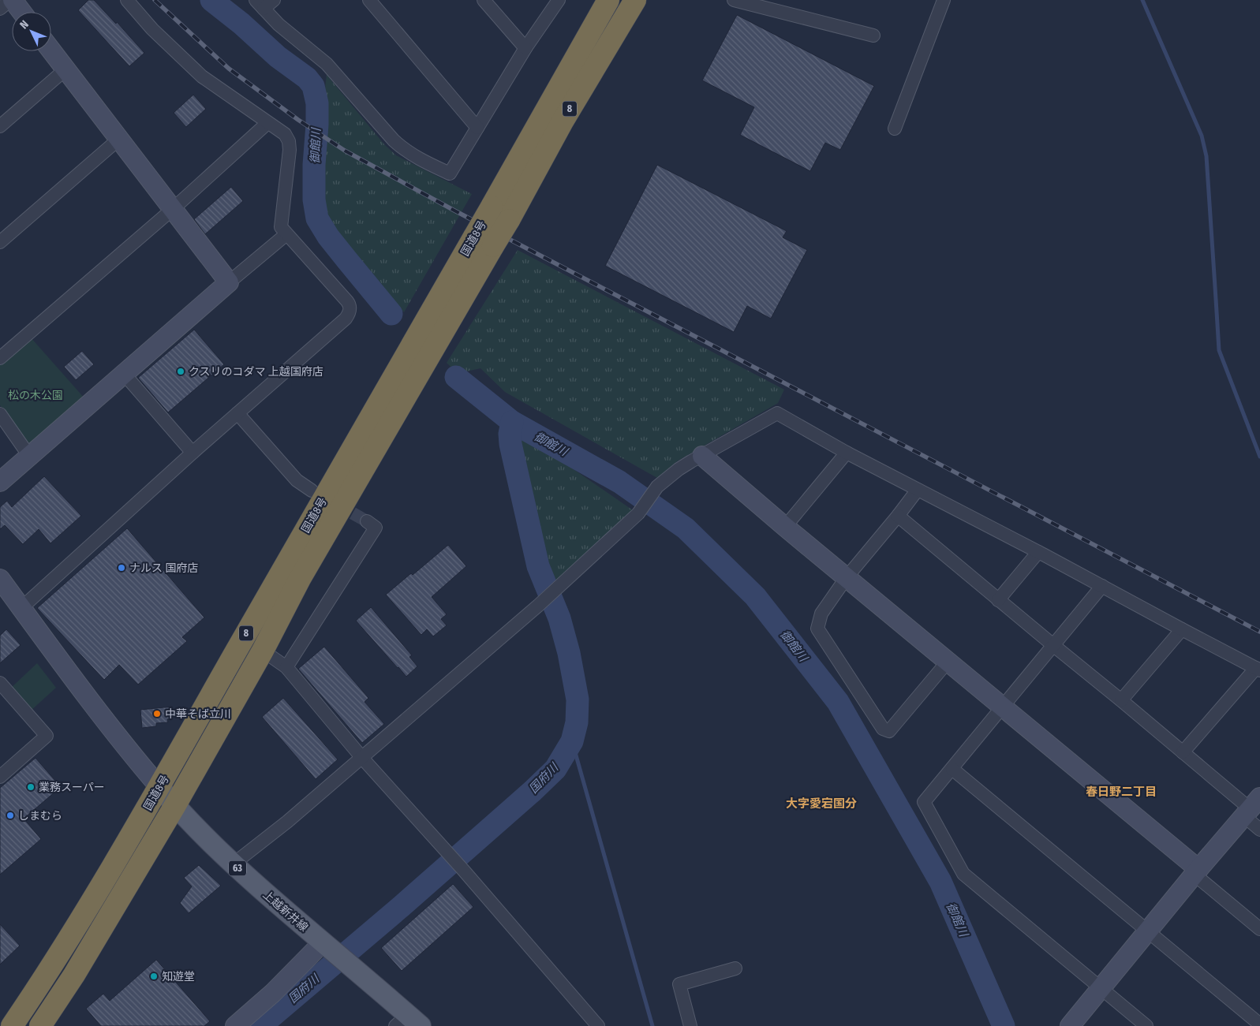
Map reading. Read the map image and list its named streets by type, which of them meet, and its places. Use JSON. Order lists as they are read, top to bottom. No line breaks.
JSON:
{"streets":{"highway":["8","国道8号"],"main road":["63","上越新井線"]},"crossings":[["国道8号","上越新井線"]],"districts":["春日野二丁目","大字愛宕国分"],"water":["御館川","国府川"],"parks":["松の木公園"],"places":["クスリのコダマ 上越国府店","ナルス 国府店","中華そば立川","業務スーパー","しまむら","知遊堂"],"north":"top left"}
